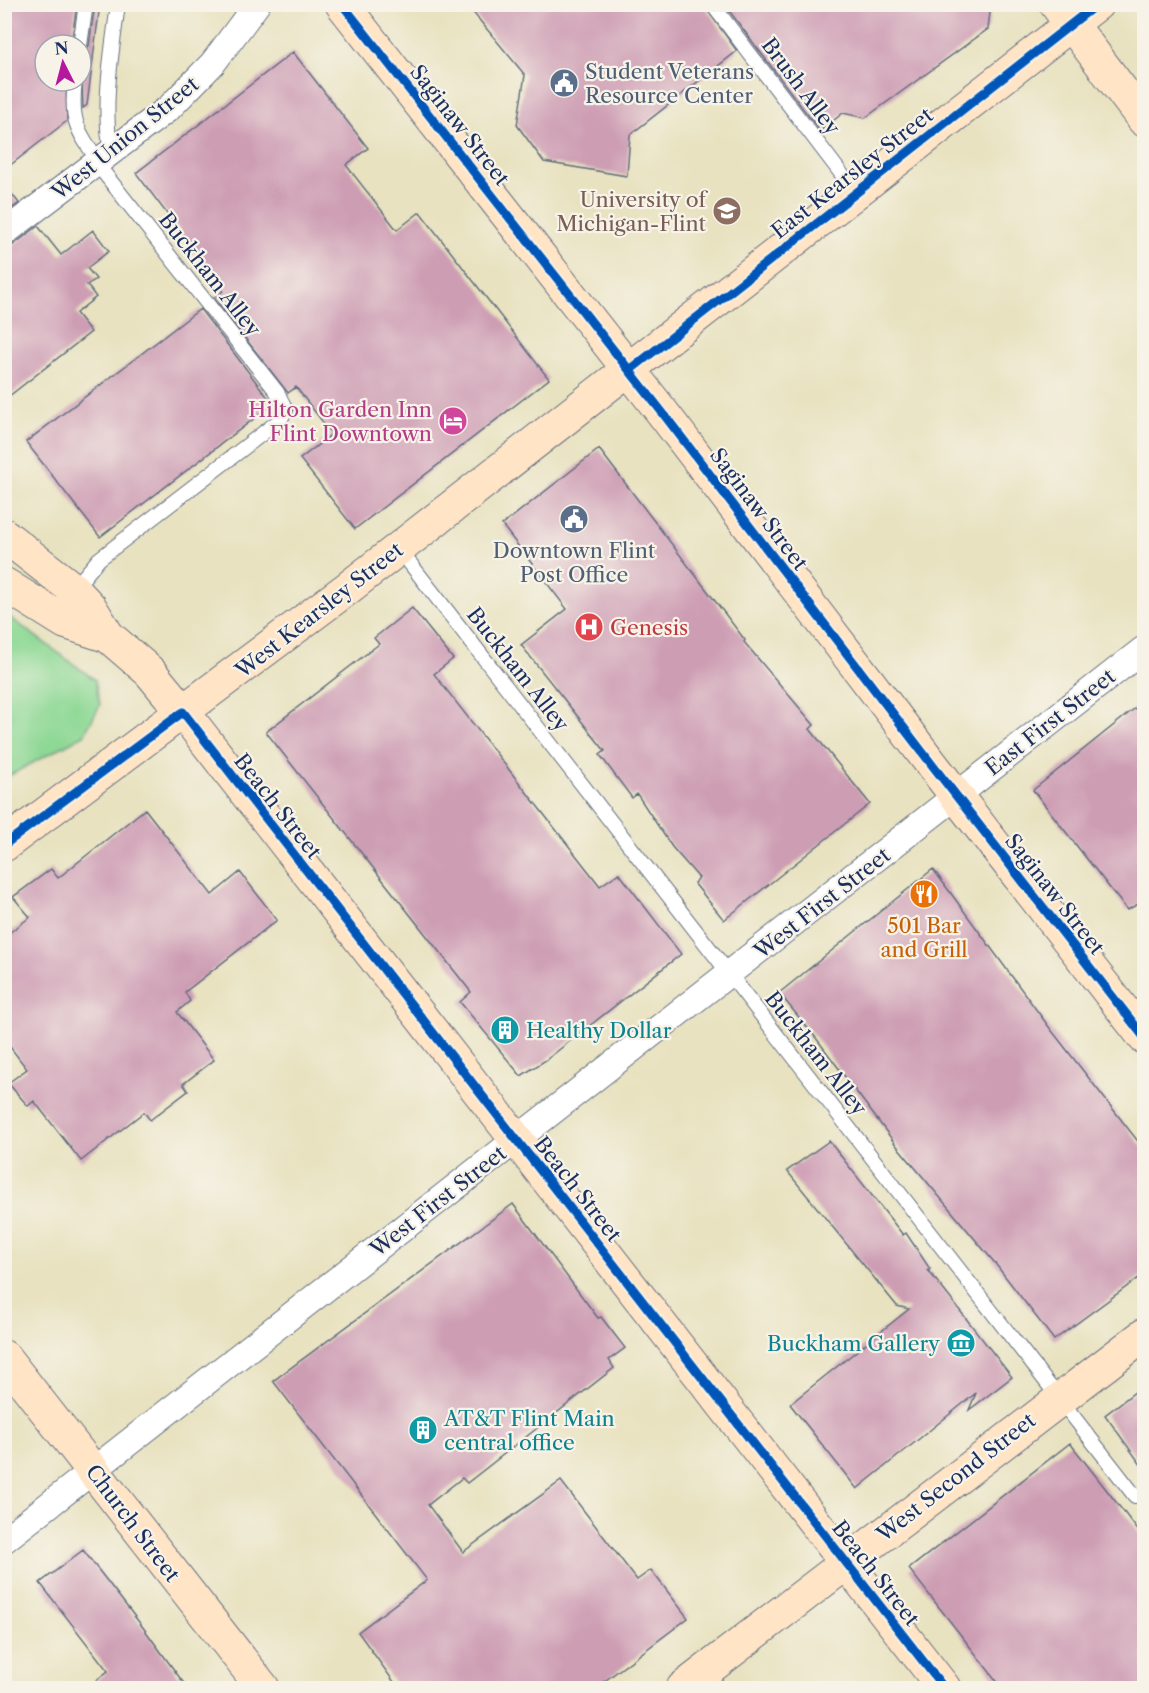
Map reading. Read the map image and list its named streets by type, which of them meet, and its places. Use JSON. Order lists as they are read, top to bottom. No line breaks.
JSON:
{"streets":{"street":["Saginaw Street","West Union Street","East Kearsley Street","West Kearsley Street","East First Street","Beach Street","West First Street","West Second Street","Church Street"],"lane":["Brush Alley","Buckham Alley"]},"crossings":[["Brush Alley","East Kearsley Street"],["Saginaw Street","East Kearsley Street"],["Saginaw Street","West Kearsley Street"],["Saginaw Street","East First Street"],["Saginaw Street","West First Street"],["West Union Street","Buckham Alley"],["East Kearsley Street","West Kearsley Street"],["Buckham Alley","West Kearsley Street"],["Buckham Alley","Beach Street"],["Buckham Alley","West First Street"],["Buckham Alley","West Second Street"],["West Kearsley Street","Beach Street"],["East First Street","West First Street"],["Beach Street","West First Street"],["Beach Street","West Second Street"],["West First Street","Church Street"]],"places":{"public building":["Student Veterans Resource Center","Downtown Flint Post Office"],"school or university":["University of Michigan-Flint"],"hotel":["Hilton Garden Inn Flint Downtown"],"hospital":["Genesis"],"restaurant":["501 Bar and Grill"],"building":["Healthy Dollar","AT&T Flint Main central office"],"museum":["Buckham Gallery"]},"north":"top"}
